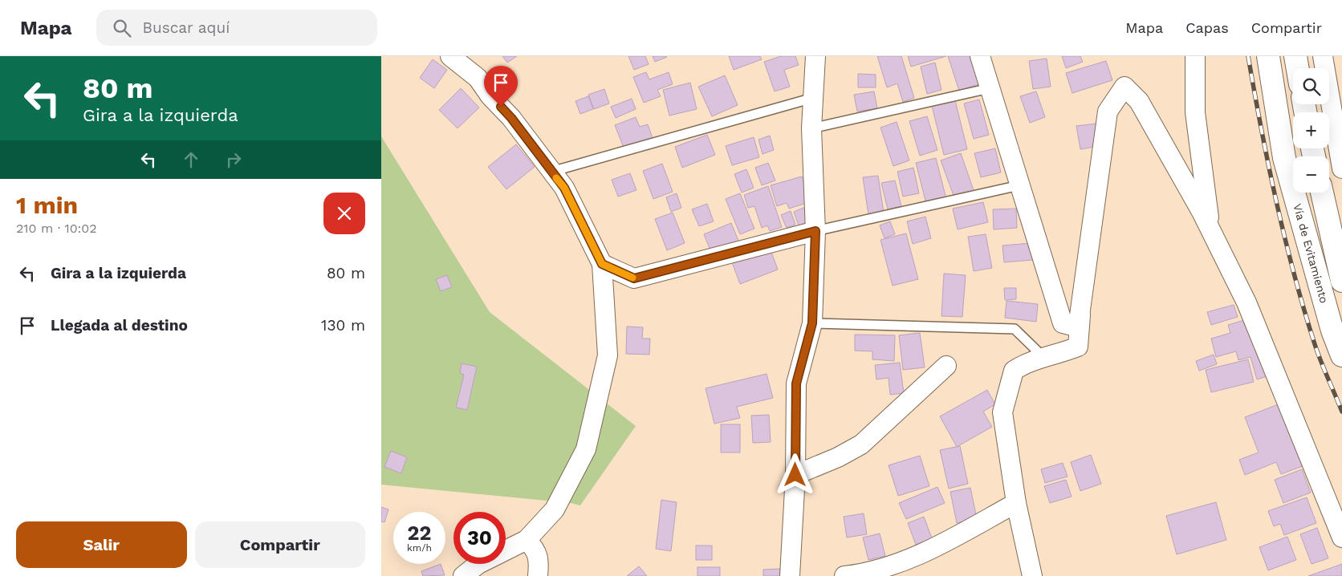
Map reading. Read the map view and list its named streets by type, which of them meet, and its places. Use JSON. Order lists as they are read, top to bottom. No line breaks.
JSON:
{"streets":{"highway":["Vía de Evitamiento"]},"page":{"header":"Mapa","search":"Buscar aquí","nav":["Mapa","Capas","Compartir"],"turn":["80 m","Gira a la izquierda"],"map_buttons":["+","−"],"heading":["1 min","210 m · 10:02"],"list":[{"name":"Gira a la izquierda","value":"80 m"},{"name":"Llegada al destino","value":"130 m"}],"speed":"22 km/h","limit":"30","buttons":["Salir","Compartir"]}}
